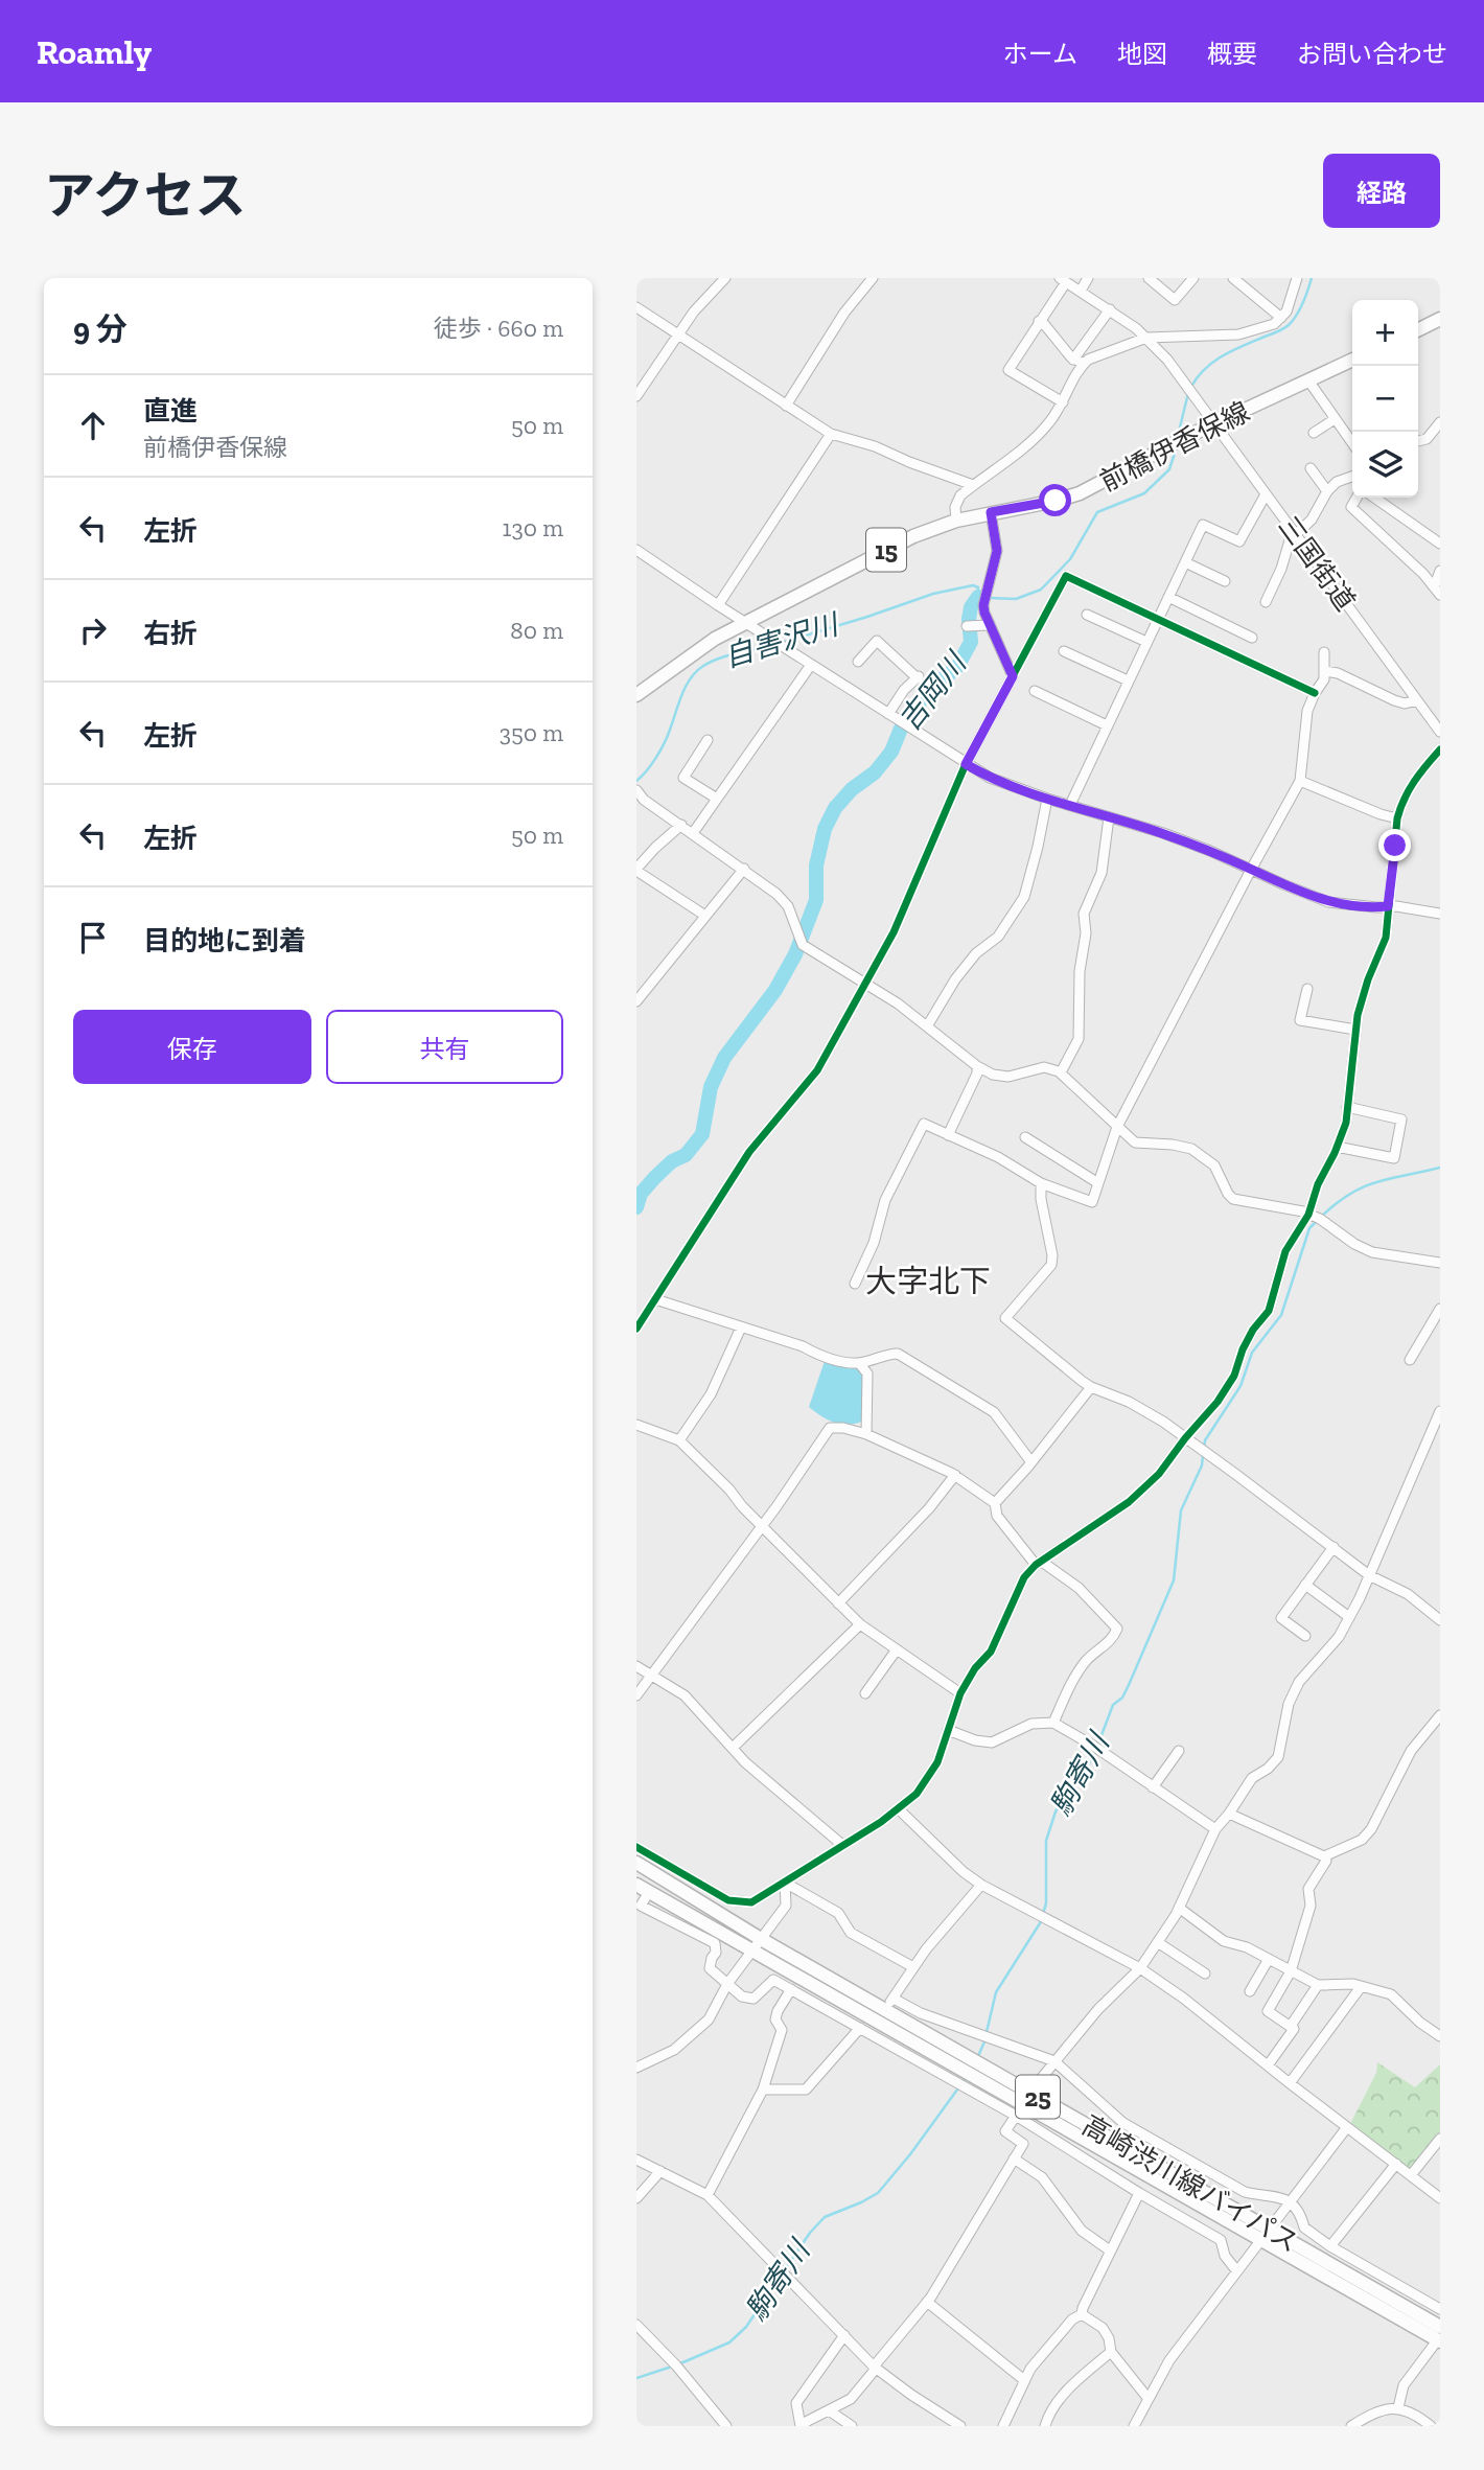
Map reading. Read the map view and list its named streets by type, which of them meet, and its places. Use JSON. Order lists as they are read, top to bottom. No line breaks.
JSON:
{"streets":{"main road":["前橋伊香保線","15","25","高崎渋川線バイパス"],"street":["三国街道"]},"crossings":[["前橋伊香保線","三国街道"]],"districts":["大字北下"],"water":["自害沢川","吉岡川","駒寄川"],"page":{"header":"Roamly","nav":["ホーム","地図","概要","お問い合わせ"],"title":"アクセス","buttons":["経路",["保存","共有"]],"heading":["9 分","徒歩 · 660 m"],"map_buttons":["+","−"],"list":[["直進","前橋伊香保線","50 m"],["左折","130 m"],["右折","80 m"],["左折","350 m"],["左折","50 m"],"目的地に到着"]}}
